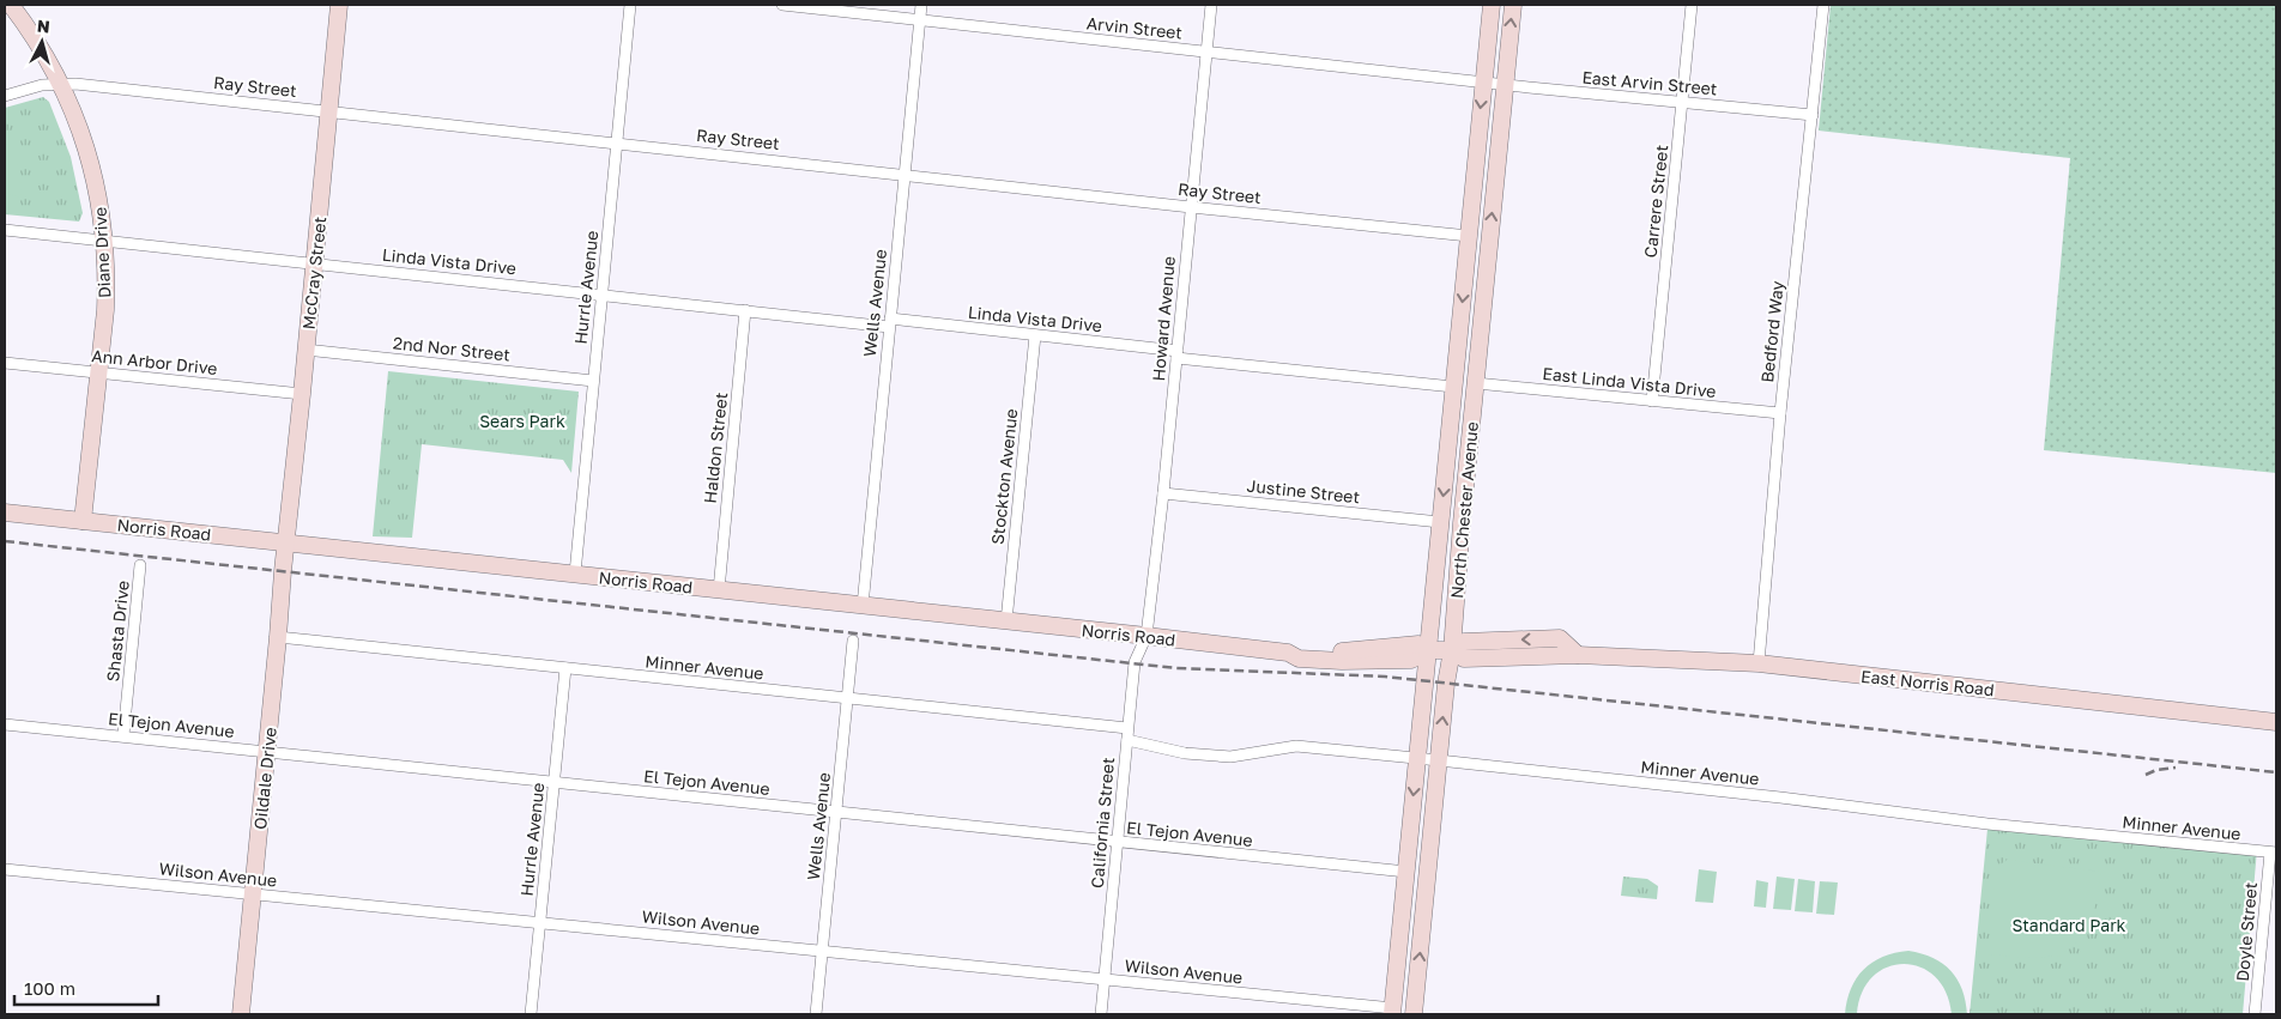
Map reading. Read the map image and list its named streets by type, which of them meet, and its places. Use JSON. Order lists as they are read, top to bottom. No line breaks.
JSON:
{"streets":{"street":["Arvin Street","East Arvin Street","Ray Street","Carrere Street","Diane Drive","Linda Vista Drive","McCray Street","Hurrle Avenue","Wells Avenue","Howard Avenue","Bedford Way","2nd Nor Street","Ann Arbor Drive","East Linda Vista Drive","Haldon Street","Stockton Avenue","Justine Street","North Chester Avenue","Norris Road","Shasta Drive","Minner Avenue","East Norris Road","El Tejon Avenue","Oildale Drive","California Street","Wilson Avenue","Doyle Street"]},"crossings":[["Arvin Street","East Arvin Street"],["Arvin Street","Wells Avenue"],["Arvin Street","Howard Avenue"],["Arvin Street","North Chester Avenue"],["East Arvin Street","Carrere Street"],["East Arvin Street","Bedford Way"],["East Arvin Street","North Chester Avenue"],["Ray Street","Diane Drive"],["Ray Street","McCray Street"],["Ray Street","Hurrle Avenue"],["Ray Street","Wells Avenue"],["Ray Street","Howard Avenue"],["Ray Street","North Chester Avenue"],["Carrere Street","East Linda Vista Drive"],["Diane Drive","Linda Vista Drive"],["Diane Drive","Ann Arbor Drive"],["Diane Drive","Norris Road"],["Linda Vista Drive","McCray Street"],["Linda Vista Drive","Hurrle Avenue"],["Linda Vista Drive","Wells Avenue"],["Linda Vista Drive","Howard Avenue"],["Linda Vista Drive","Haldon Street"],["Linda Vista Drive","Stockton Avenue"],["Linda Vista Drive","North Chester Avenue"],["McCray Street","2nd Nor Street"],["McCray Street","Ann Arbor Drive"],["McCray Street","Norris Road"],["McCray Street","Oildale Drive"],["Hurrle Avenue","2nd Nor Street"],["Hurrle Avenue","Norris Road"],["Hurrle Avenue","Minner Avenue"],["Hurrle Avenue","El Tejon Avenue"],["Hurrle Avenue","Wilson Avenue"],["Wells Avenue","Norris Road"],["Wells Avenue","Minner Avenue"],["Wells Avenue","El Tejon Avenue"],["Wells Avenue","Wilson Avenue"],["Howard Avenue","Justine Street"],["Howard Avenue","Norris Road"],["Howard Avenue","California Street"],["Bedford Way","East Linda Vista Drive"],["Bedford Way","East Norris Road"],["East Linda Vista Drive","North Chester Avenue"],["Haldon Street","Norris Road"],["Stockton Avenue","Norris Road"],["Justine Street","North Chester Avenue"],["North Chester Avenue","Norris Road"],["North Chester Avenue","Minner Avenue"],["North Chester Avenue","East Norris Road"],["North Chester Avenue","El Tejon Avenue"],["North Chester Avenue","Wilson Avenue"],["Norris Road","East Norris Road"],["Norris Road","Oildale Drive"],["Norris Road","California Street"],["Shasta Drive","El Tejon Avenue"],["Minner Avenue","Oildale Drive"],["Minner Avenue","California Street"],["Minner Avenue","Doyle Street"],["El Tejon Avenue","Oildale Drive"],["El Tejon Avenue","California Street"],["Oildale Drive","Wilson Avenue"],["California Street","Wilson Avenue"]],"parks":["Sears Park","Standard Park"],"scale_bar":"100 m","north":"top"}
